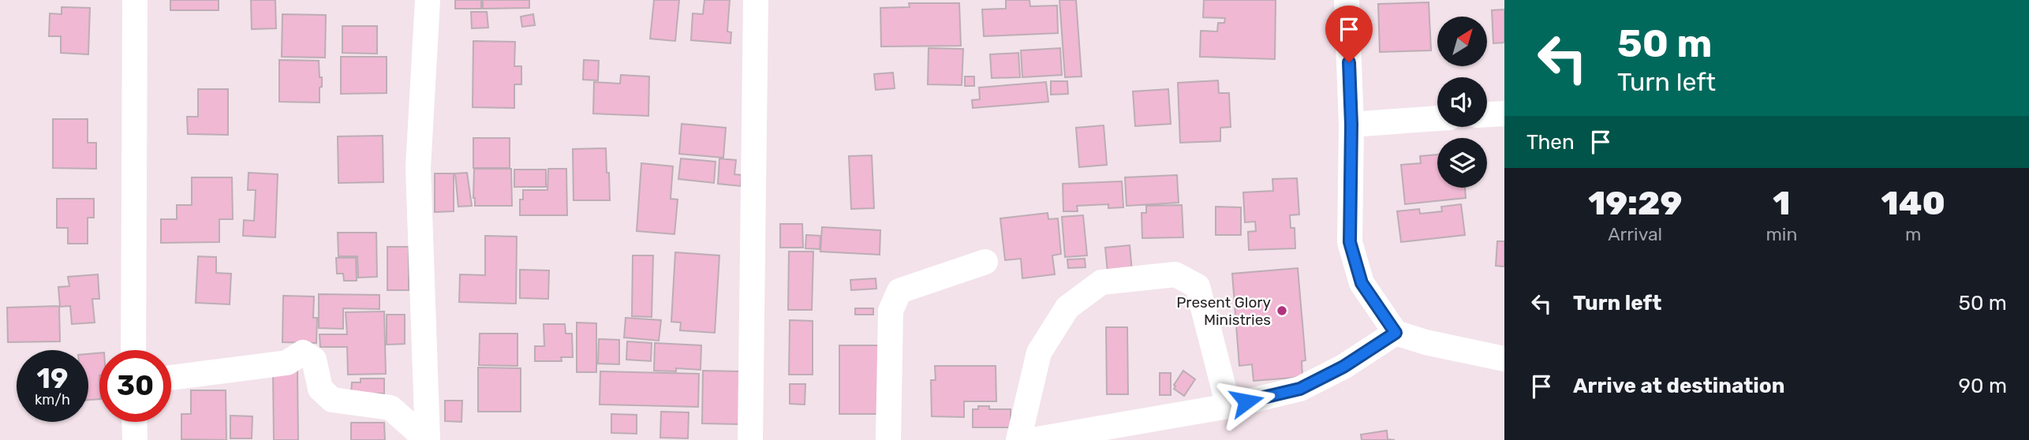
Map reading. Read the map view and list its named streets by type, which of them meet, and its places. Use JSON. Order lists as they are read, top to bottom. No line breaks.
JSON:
{"places":["Present Glory Ministries"],"north":"top right","page":{"turn":["50 m","Turn left"],"then":"Then","eta":["19:29","Arrival","1","min","140","m"],"list":[{"name":"Turn left","value":"50 m"},{"name":"Arrive at destination","value":"90 m"}],"speed":"19 km/h","limit":"30"}}
